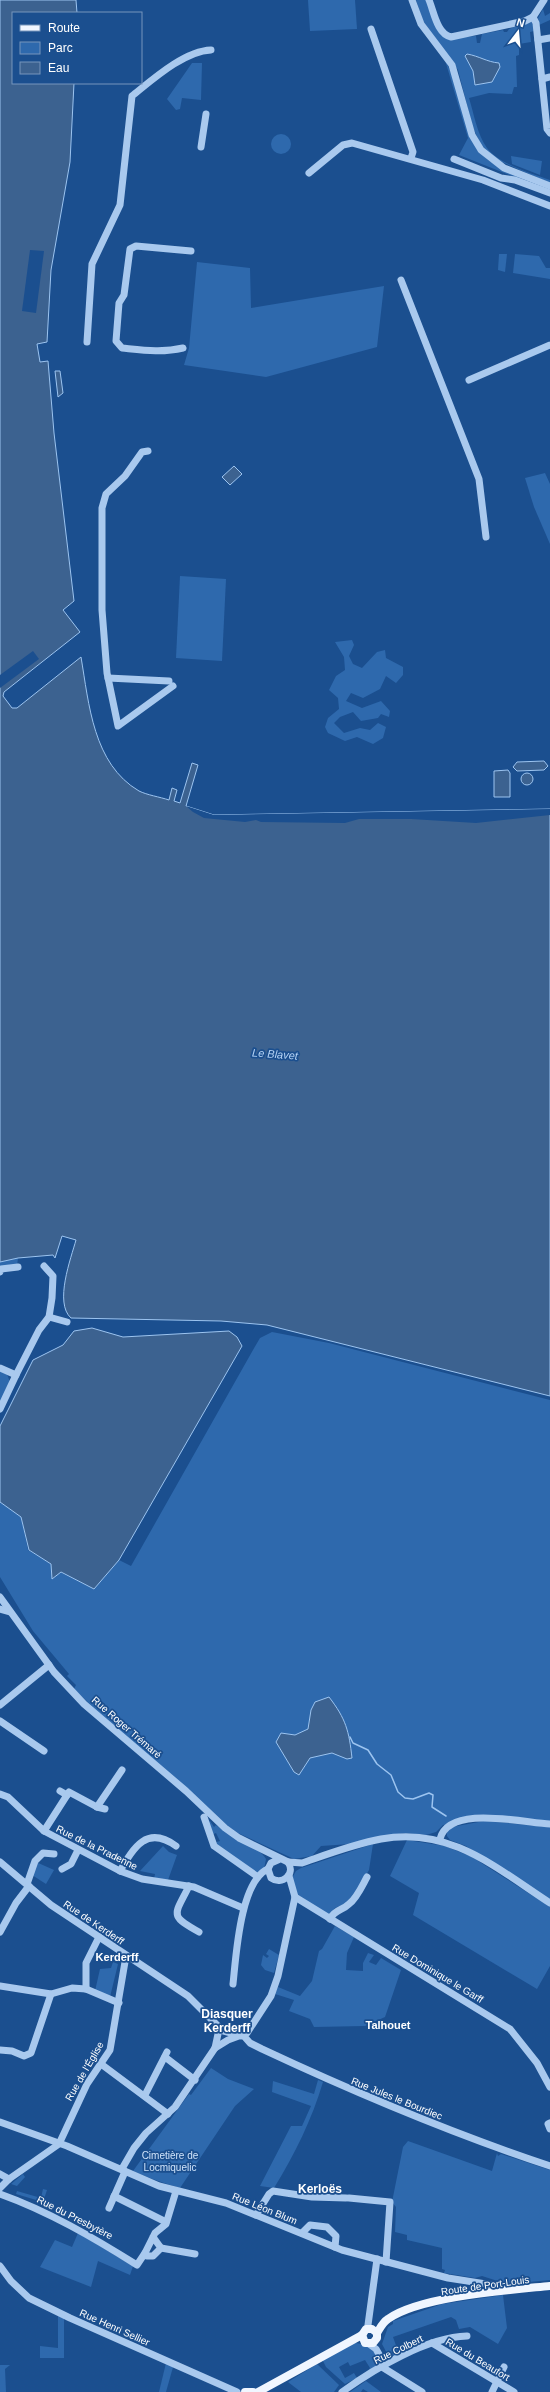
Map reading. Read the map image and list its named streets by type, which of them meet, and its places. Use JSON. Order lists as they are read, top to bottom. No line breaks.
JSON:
{"streets":{"main road":["Route de Port-Louis"],"street":["Rue Roger Trémaré","Rue de la Pradenne","Rue de Kerderff","Rue Dominique le Garff","Rue de l'Église","Rue Jules le Bourdiec","Rue Léon Blum","Rue du Presbytère","Rue Henri Sellier","Rue Colbert","Rue du Beaufort"]},"crossings":[["Rue Roger Trémaré","Rue Dominique le Garff"],["Rue de Kerderff","Rue de l'Église"],["Rue de l'Église","Rue Léon Blum"],["Rue Léon Blum","Route de Port-Louis"],["Rue Colbert","Rue du Beaufort"]],"districts":["Kerderff","Diasquer Kerderff","Talhouet","Kerloës"],"water":["Le Blavet"],"parks":["Cimetière de Locmiquelic"],"legend":["Route","Parc","Eau"],"north":"top"}
